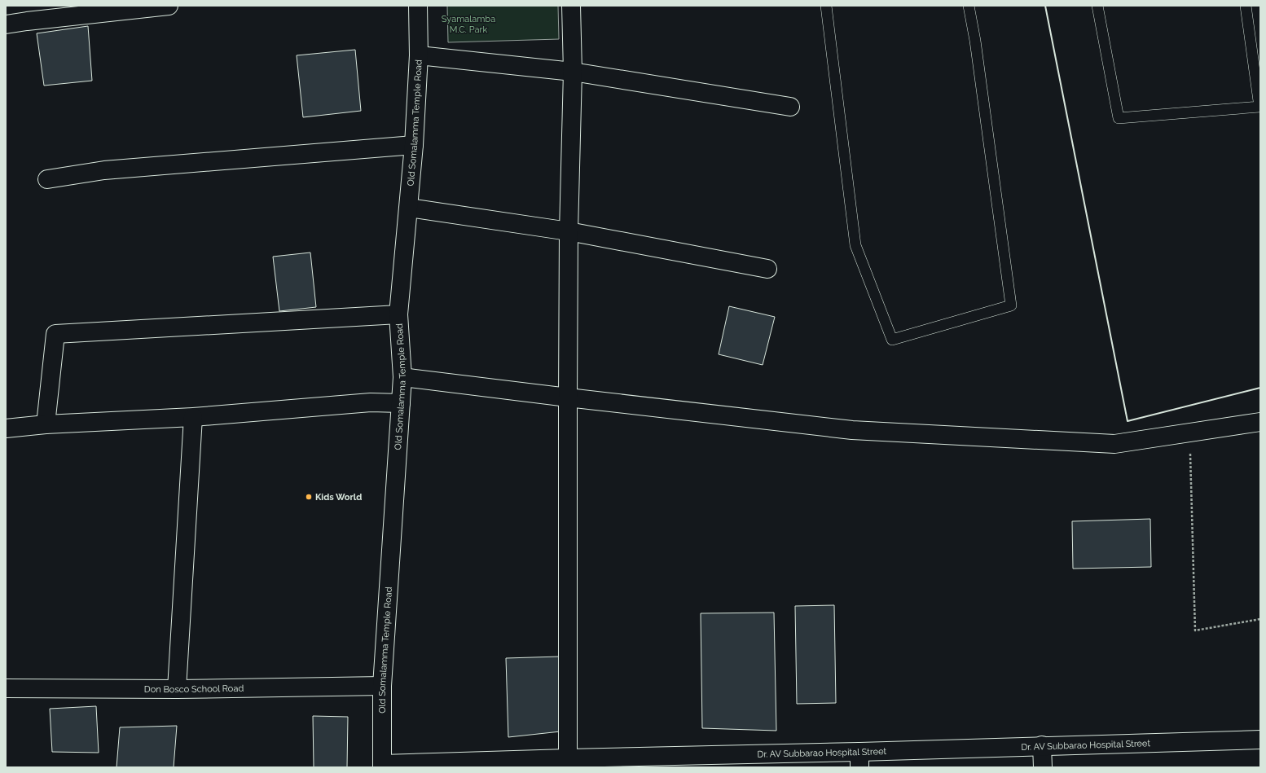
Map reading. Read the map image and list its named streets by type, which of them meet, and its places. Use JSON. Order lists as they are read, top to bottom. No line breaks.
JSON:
{"streets":{"street":["Old Somalamma Temple Road","Don Bosco School Road","Dr. AV Subbarao Hospital Street"]},"crossings":[["Old Somalamma Temple Road","Don Bosco School Road"],["Old Somalamma Temple Road","Dr. AV Subbarao Hospital Street"]],"parks":["Syamalamba M.C. Park"],"places":["Kids World"]}
